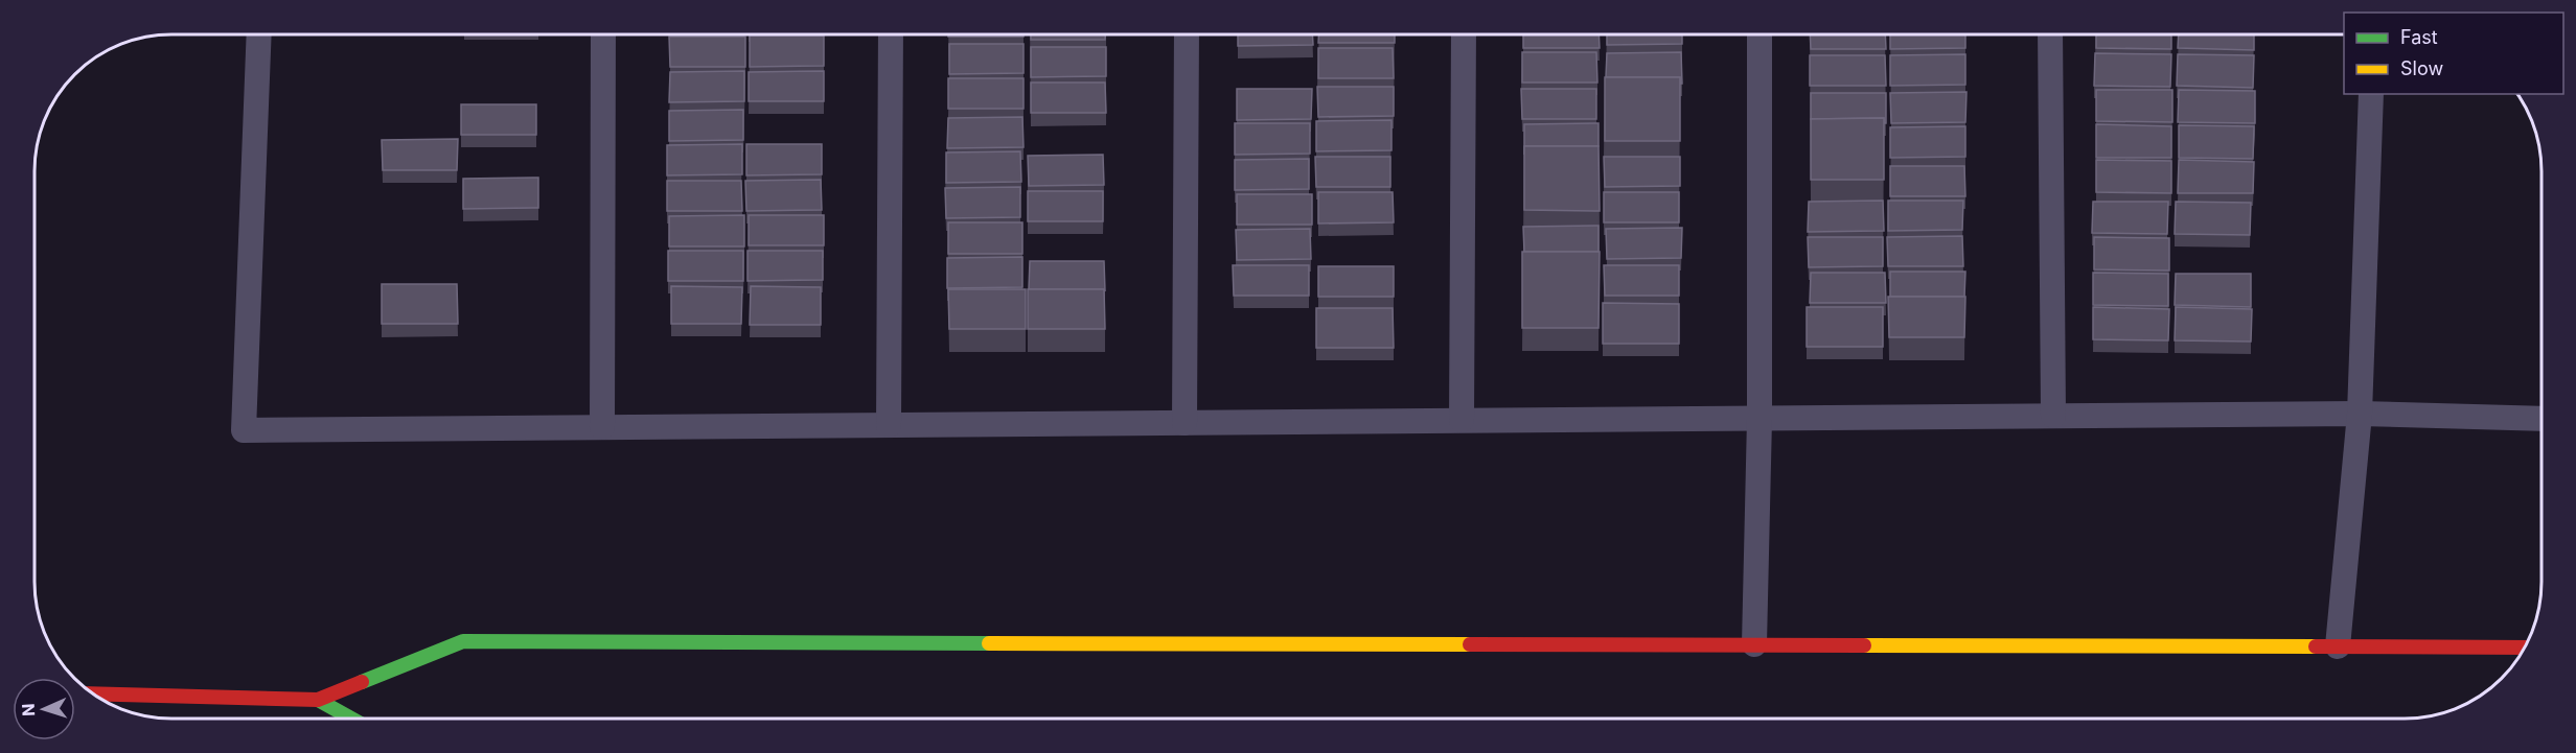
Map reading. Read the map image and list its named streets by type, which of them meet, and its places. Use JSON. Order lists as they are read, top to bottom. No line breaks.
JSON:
{"legend":["Fast","Slow"],"north":"left"}
